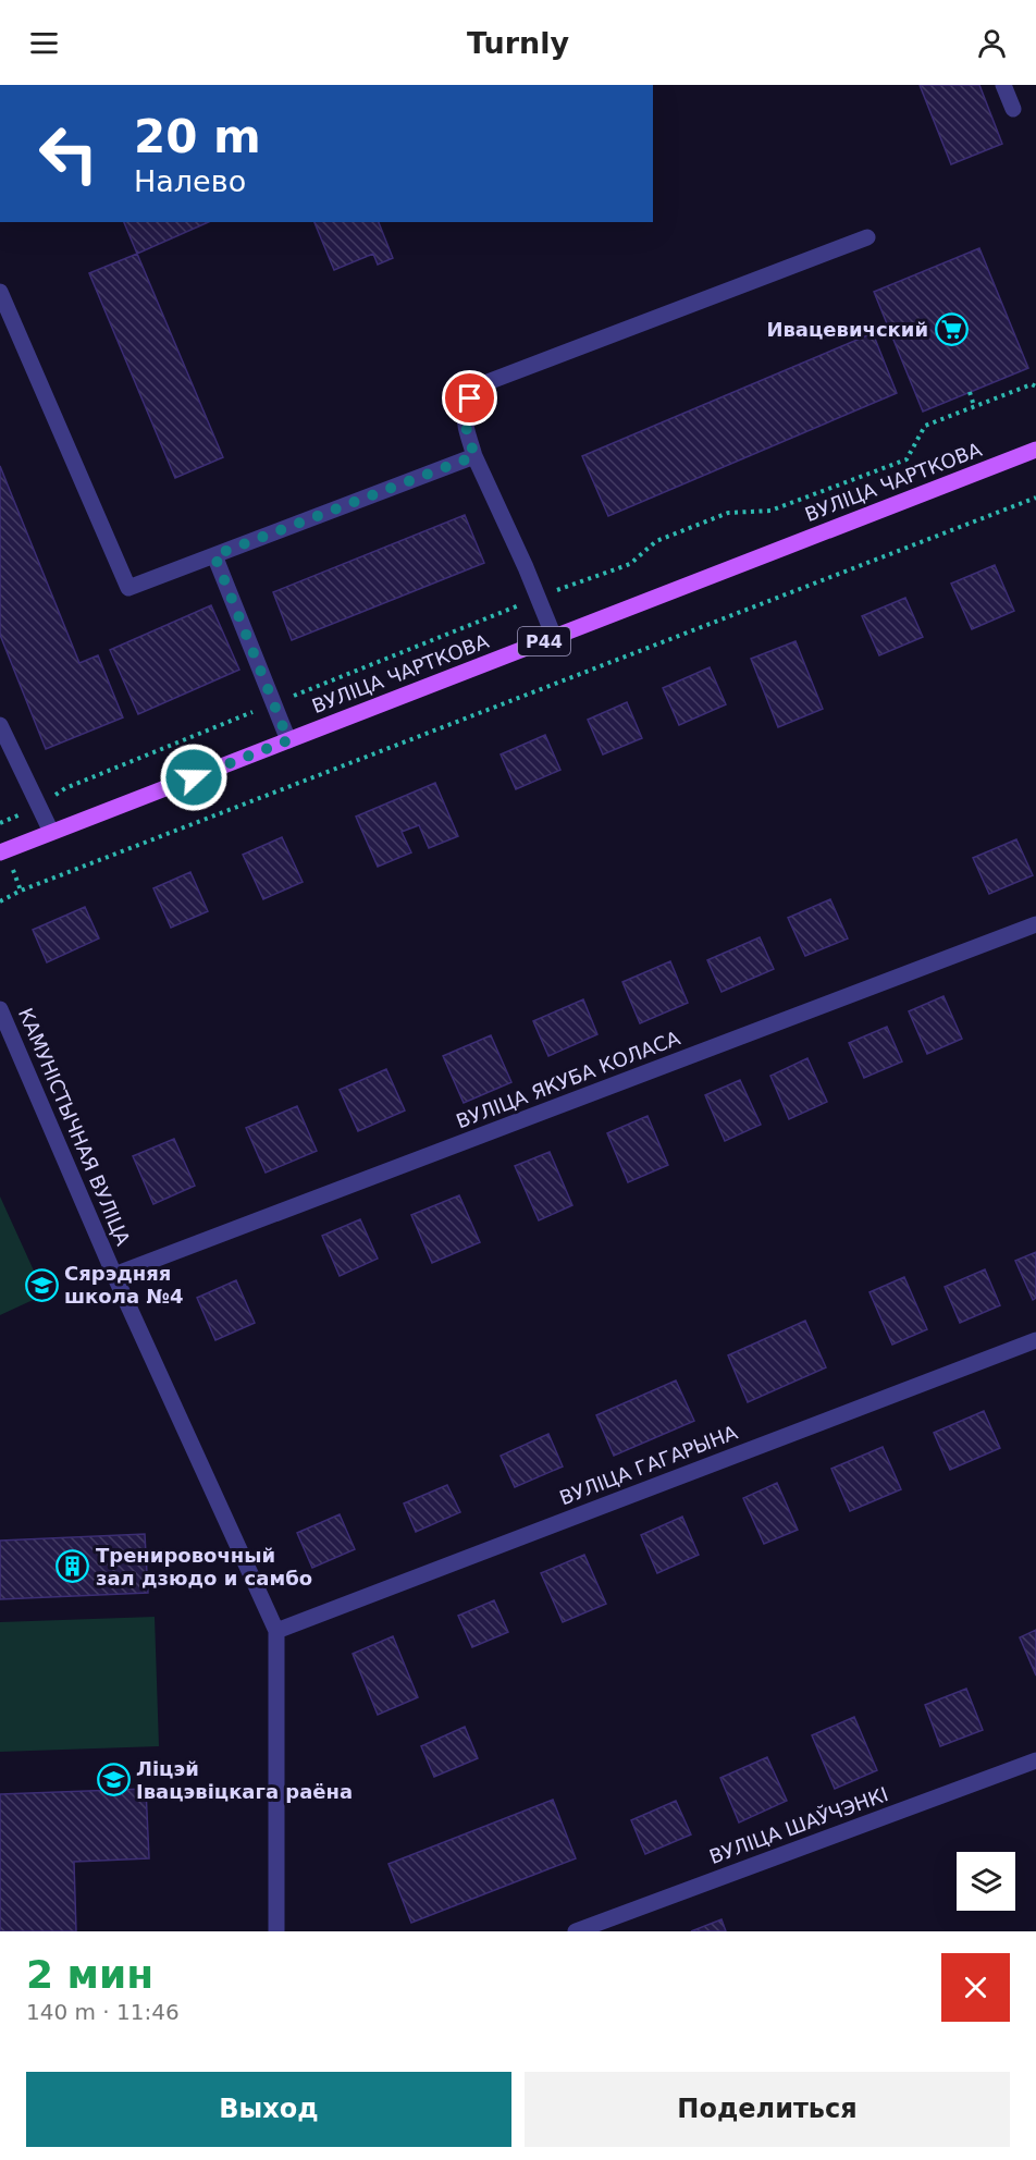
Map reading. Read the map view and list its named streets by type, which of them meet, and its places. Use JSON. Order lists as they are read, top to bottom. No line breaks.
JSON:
{"streets":{"main road":["ВУЛІЦА ЧАРТКОВА","Р44"],"street":["ВУЛІЦА ЯКУБА КОЛАСА","КАМУНІСТЫЧНАЯ ВУЛІЦА","ВУЛІЦА ГАГАРЫНА","ВУЛІЦА ШАЎЧЭНКІ"]},"crossings":[["ВУЛІЦА ЯКУБА КОЛАСА","КАМУНІСТЫЧНАЯ ВУЛІЦА"],["КАМУНІСТЫЧНАЯ ВУЛІЦА","ВУЛІЦА ГАГАРЫНА"]],"places":{"supermarket":["Ивацевичский"],"school or university":["Сярэдняя школа №4","Ліцэй Івацэвіцкага раёна"],"building":["Тренировочный зал дзюдо и самбо"]},"page":{"header":"Turnly","turn":["20 m","Налево"],"heading":["2 мин","140 m · 11:46"],"buttons":["Выход","Поделиться"]}}
